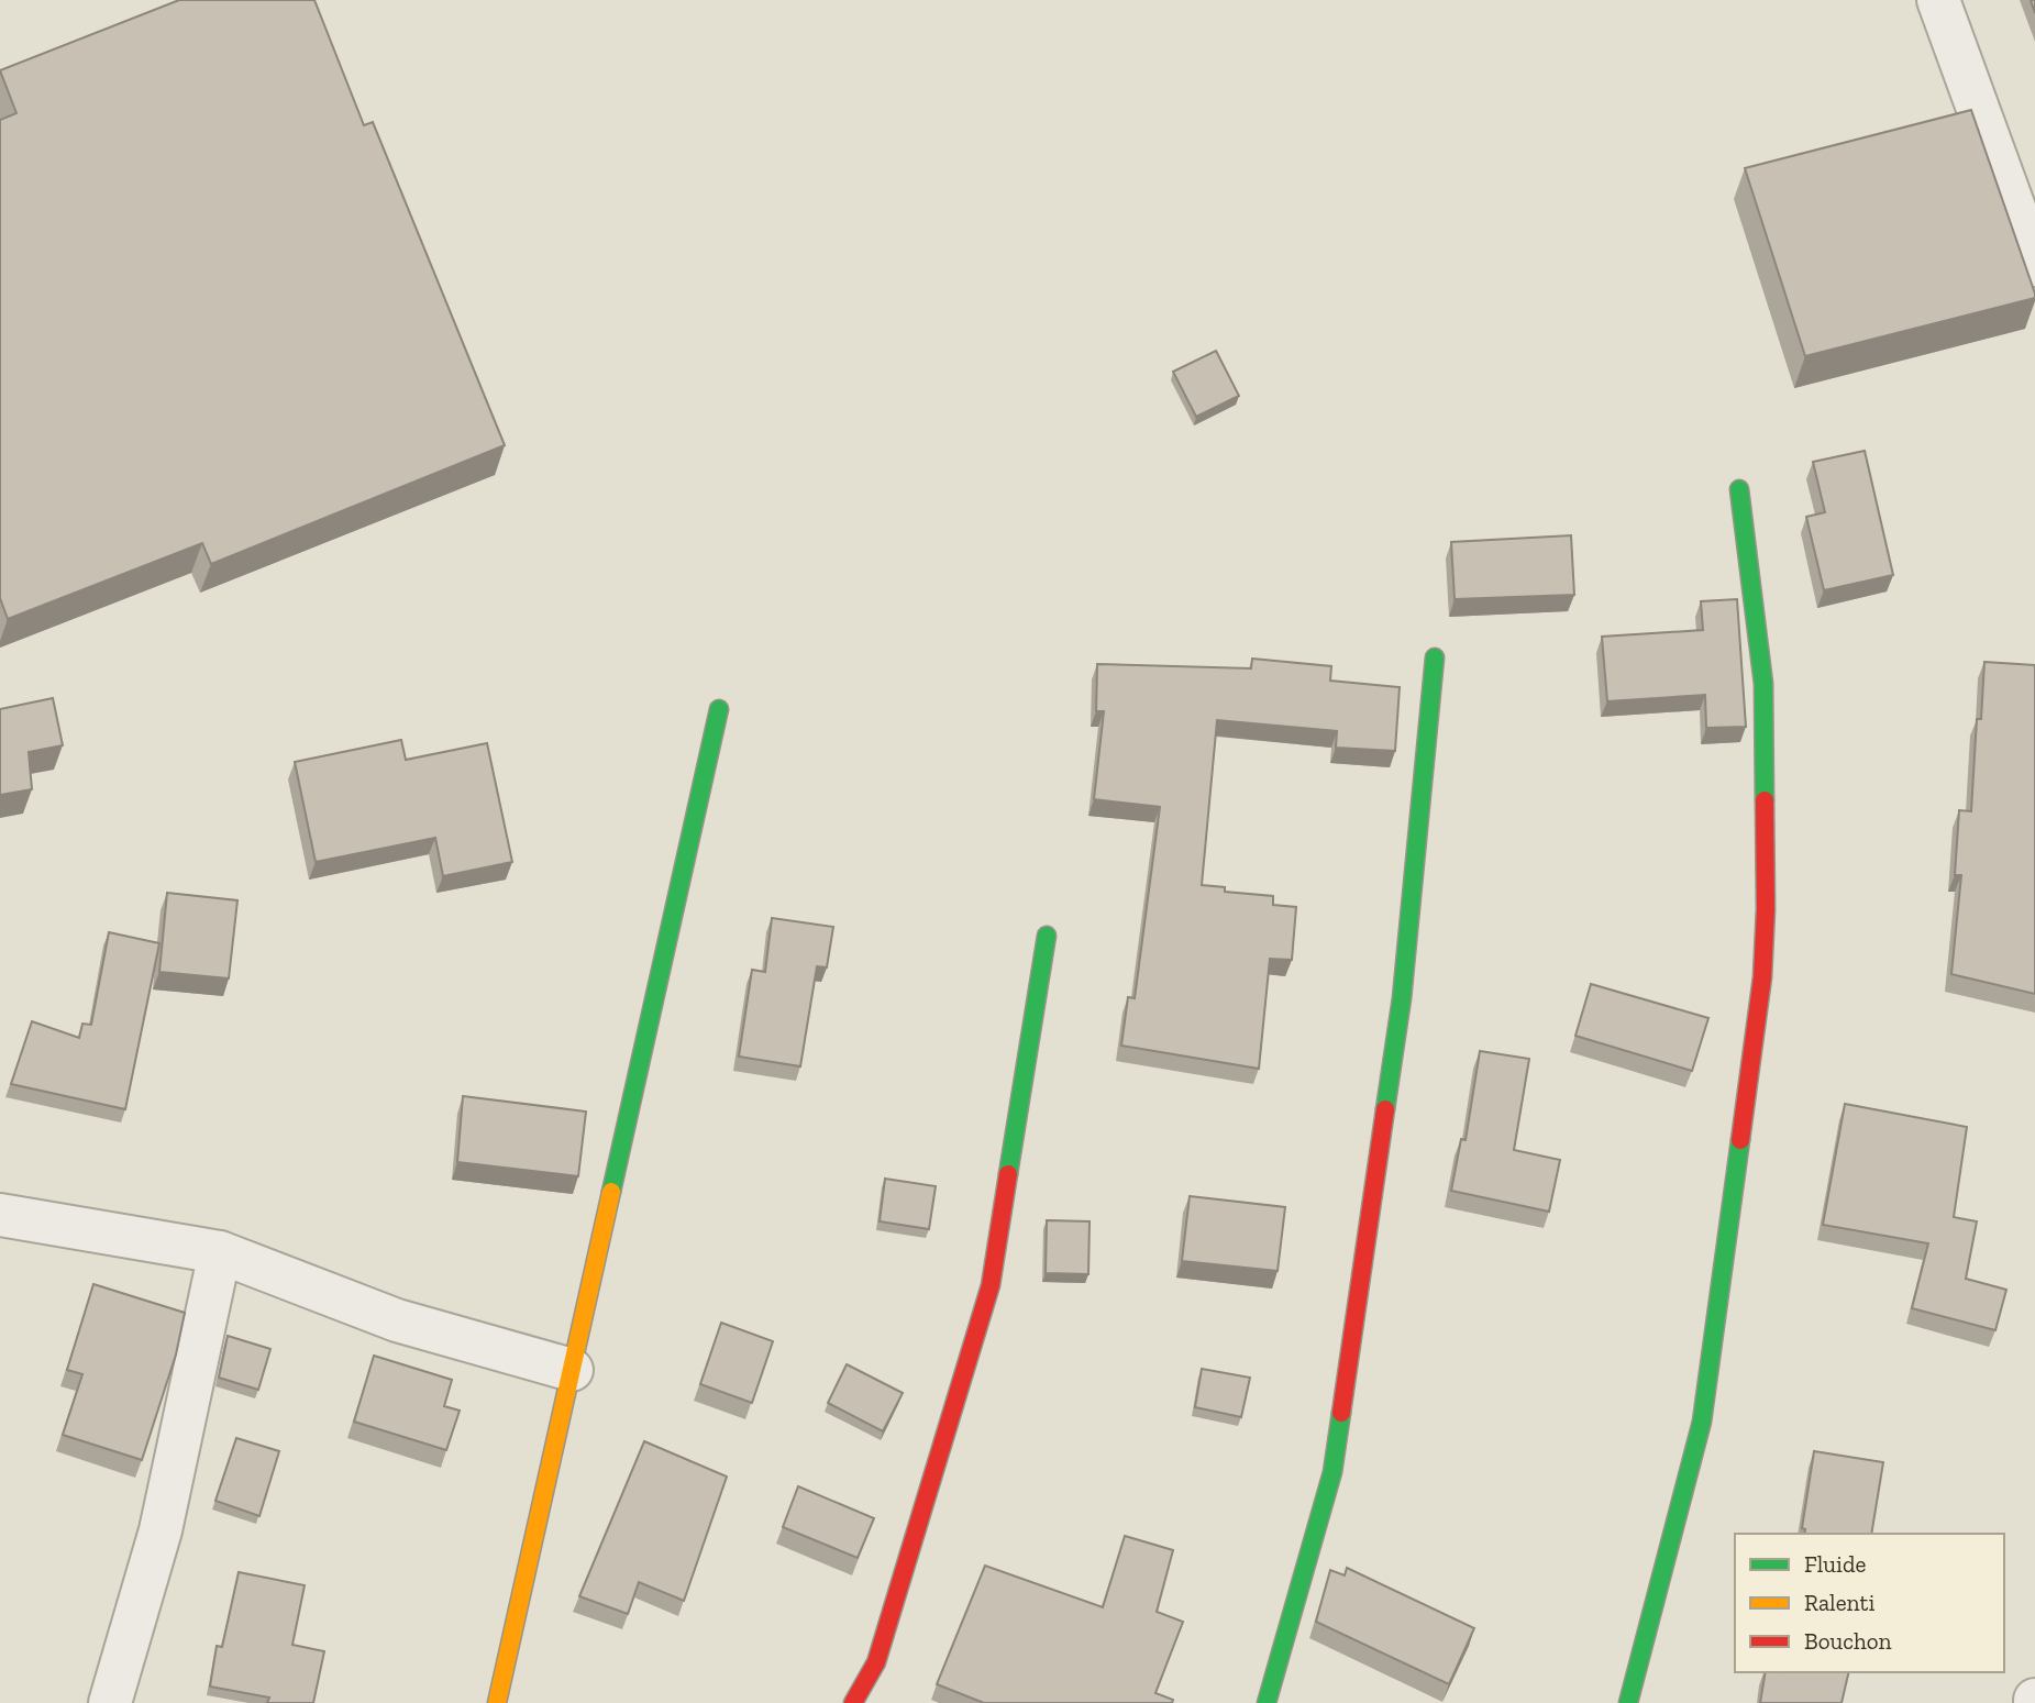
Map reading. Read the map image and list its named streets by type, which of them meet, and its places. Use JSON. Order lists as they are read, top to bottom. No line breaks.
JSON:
{"legend":["Fluide","Ralenti","Bouchon"]}
